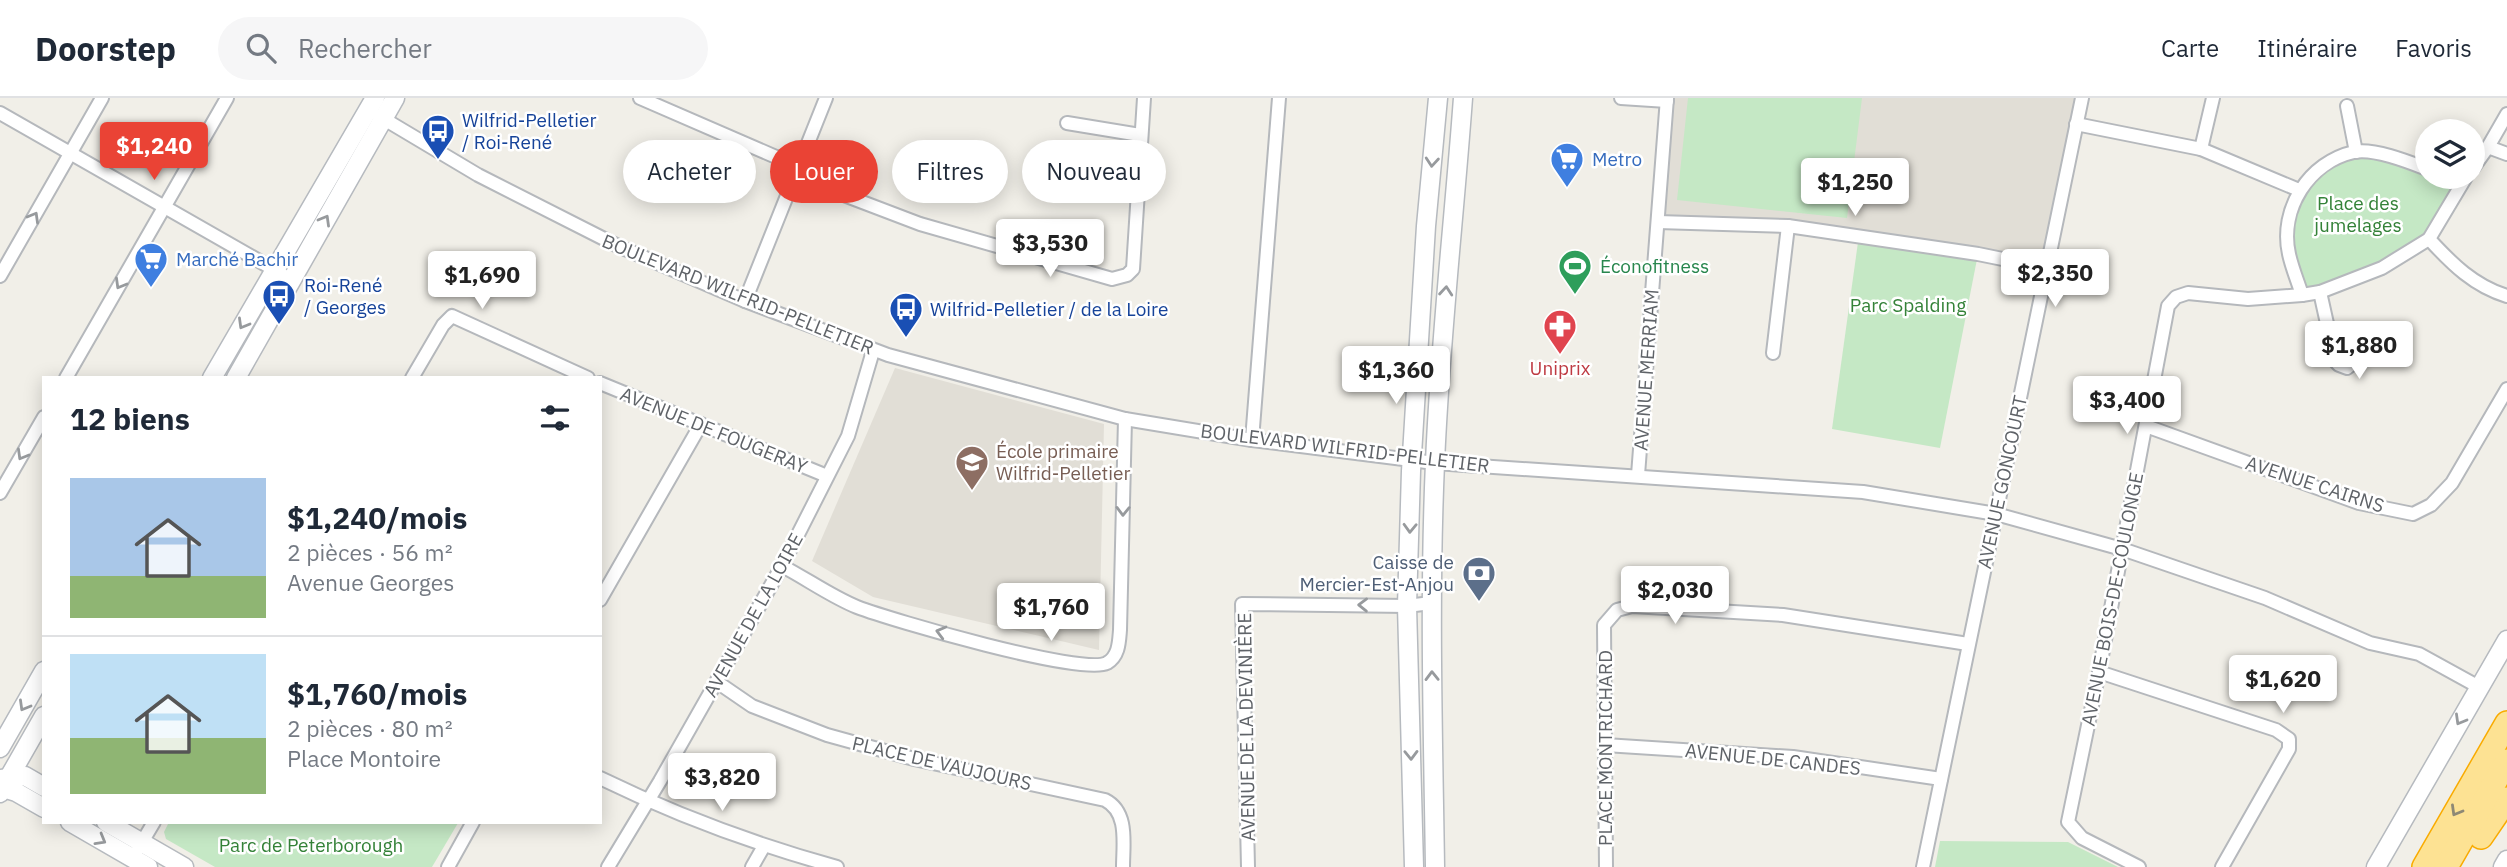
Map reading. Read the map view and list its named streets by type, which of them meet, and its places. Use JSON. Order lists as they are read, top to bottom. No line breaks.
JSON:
{"streets":{"street":["BOULEVARD WILFRID-PELLETIER","AVENUE MERRIAM","AVENUE DE FOUGERAY","AVENUE GONCOURT","AVENUE CAIRNS","AVENUE BOIS-DE-COULONGE","AVENUE DE LA LOIRE","AVENUE DE LA DEVINIÈRE","PLACE MONTRICHARD","AVENUE DE CANDES","PLACE DE VAUJOURS"]},"crossings":[["BOULEVARD WILFRID-PELLETIER","AVENUE MERRIAM"],["BOULEVARD WILFRID-PELLETIER","AVENUE GONCOURT"],["BOULEVARD WILFRID-PELLETIER","AVENUE BOIS-DE-COULONGE"],["BOULEVARD WILFRID-PELLETIER","AVENUE DE LA LOIRE"],["AVENUE DE FOUGERAY","AVENUE DE LA LOIRE"],["AVENUE GONCOURT","PLACE MONTRICHARD"],["AVENUE GONCOURT","AVENUE DE CANDES"],["AVENUE CAIRNS","AVENUE BOIS-DE-COULONGE"],["AVENUE DE LA LOIRE","PLACE DE VAUJOURS"],["PLACE MONTRICHARD","AVENUE DE CANDES"]],"parks":["Place des jumelages","Parc Spalding","Parc de Peterborough"],"places":{"bus stop":["Wilfrid-Pelletier / Roi-René","Roi-René / Georges","Wilfrid-Pelletier / de la Loire"],"supermarket":["Metro","Marché Bachir"],"sports":["Éconofitness"],"pharmacy":["Uniprix"],"school or university":["École primaire Wilfrid-Pelletier"],"bank":["Caisse de Mercier-Est-Anjou"]},"page":{"header":"Doorstep","search":"Rechercher","nav":["Carte","Itinéraire","Favoris"],"price":["$1,240","$1,250","$3,530","$2,350","$1,690","$1,880","$1,360","$3,400","$2,030","$1,760","$1,620","$3,820"],"chip":["Acheter","Louer","Filtres","Nouveau"],"heading":"12 biens","list":[{"name":"$1,240/mois","note":"2 pièces · 56 m² · Avenue Georges"},{"name":"$1,760/mois","note":"2 pièces · 80 m² · Place Montoire"}]}}
